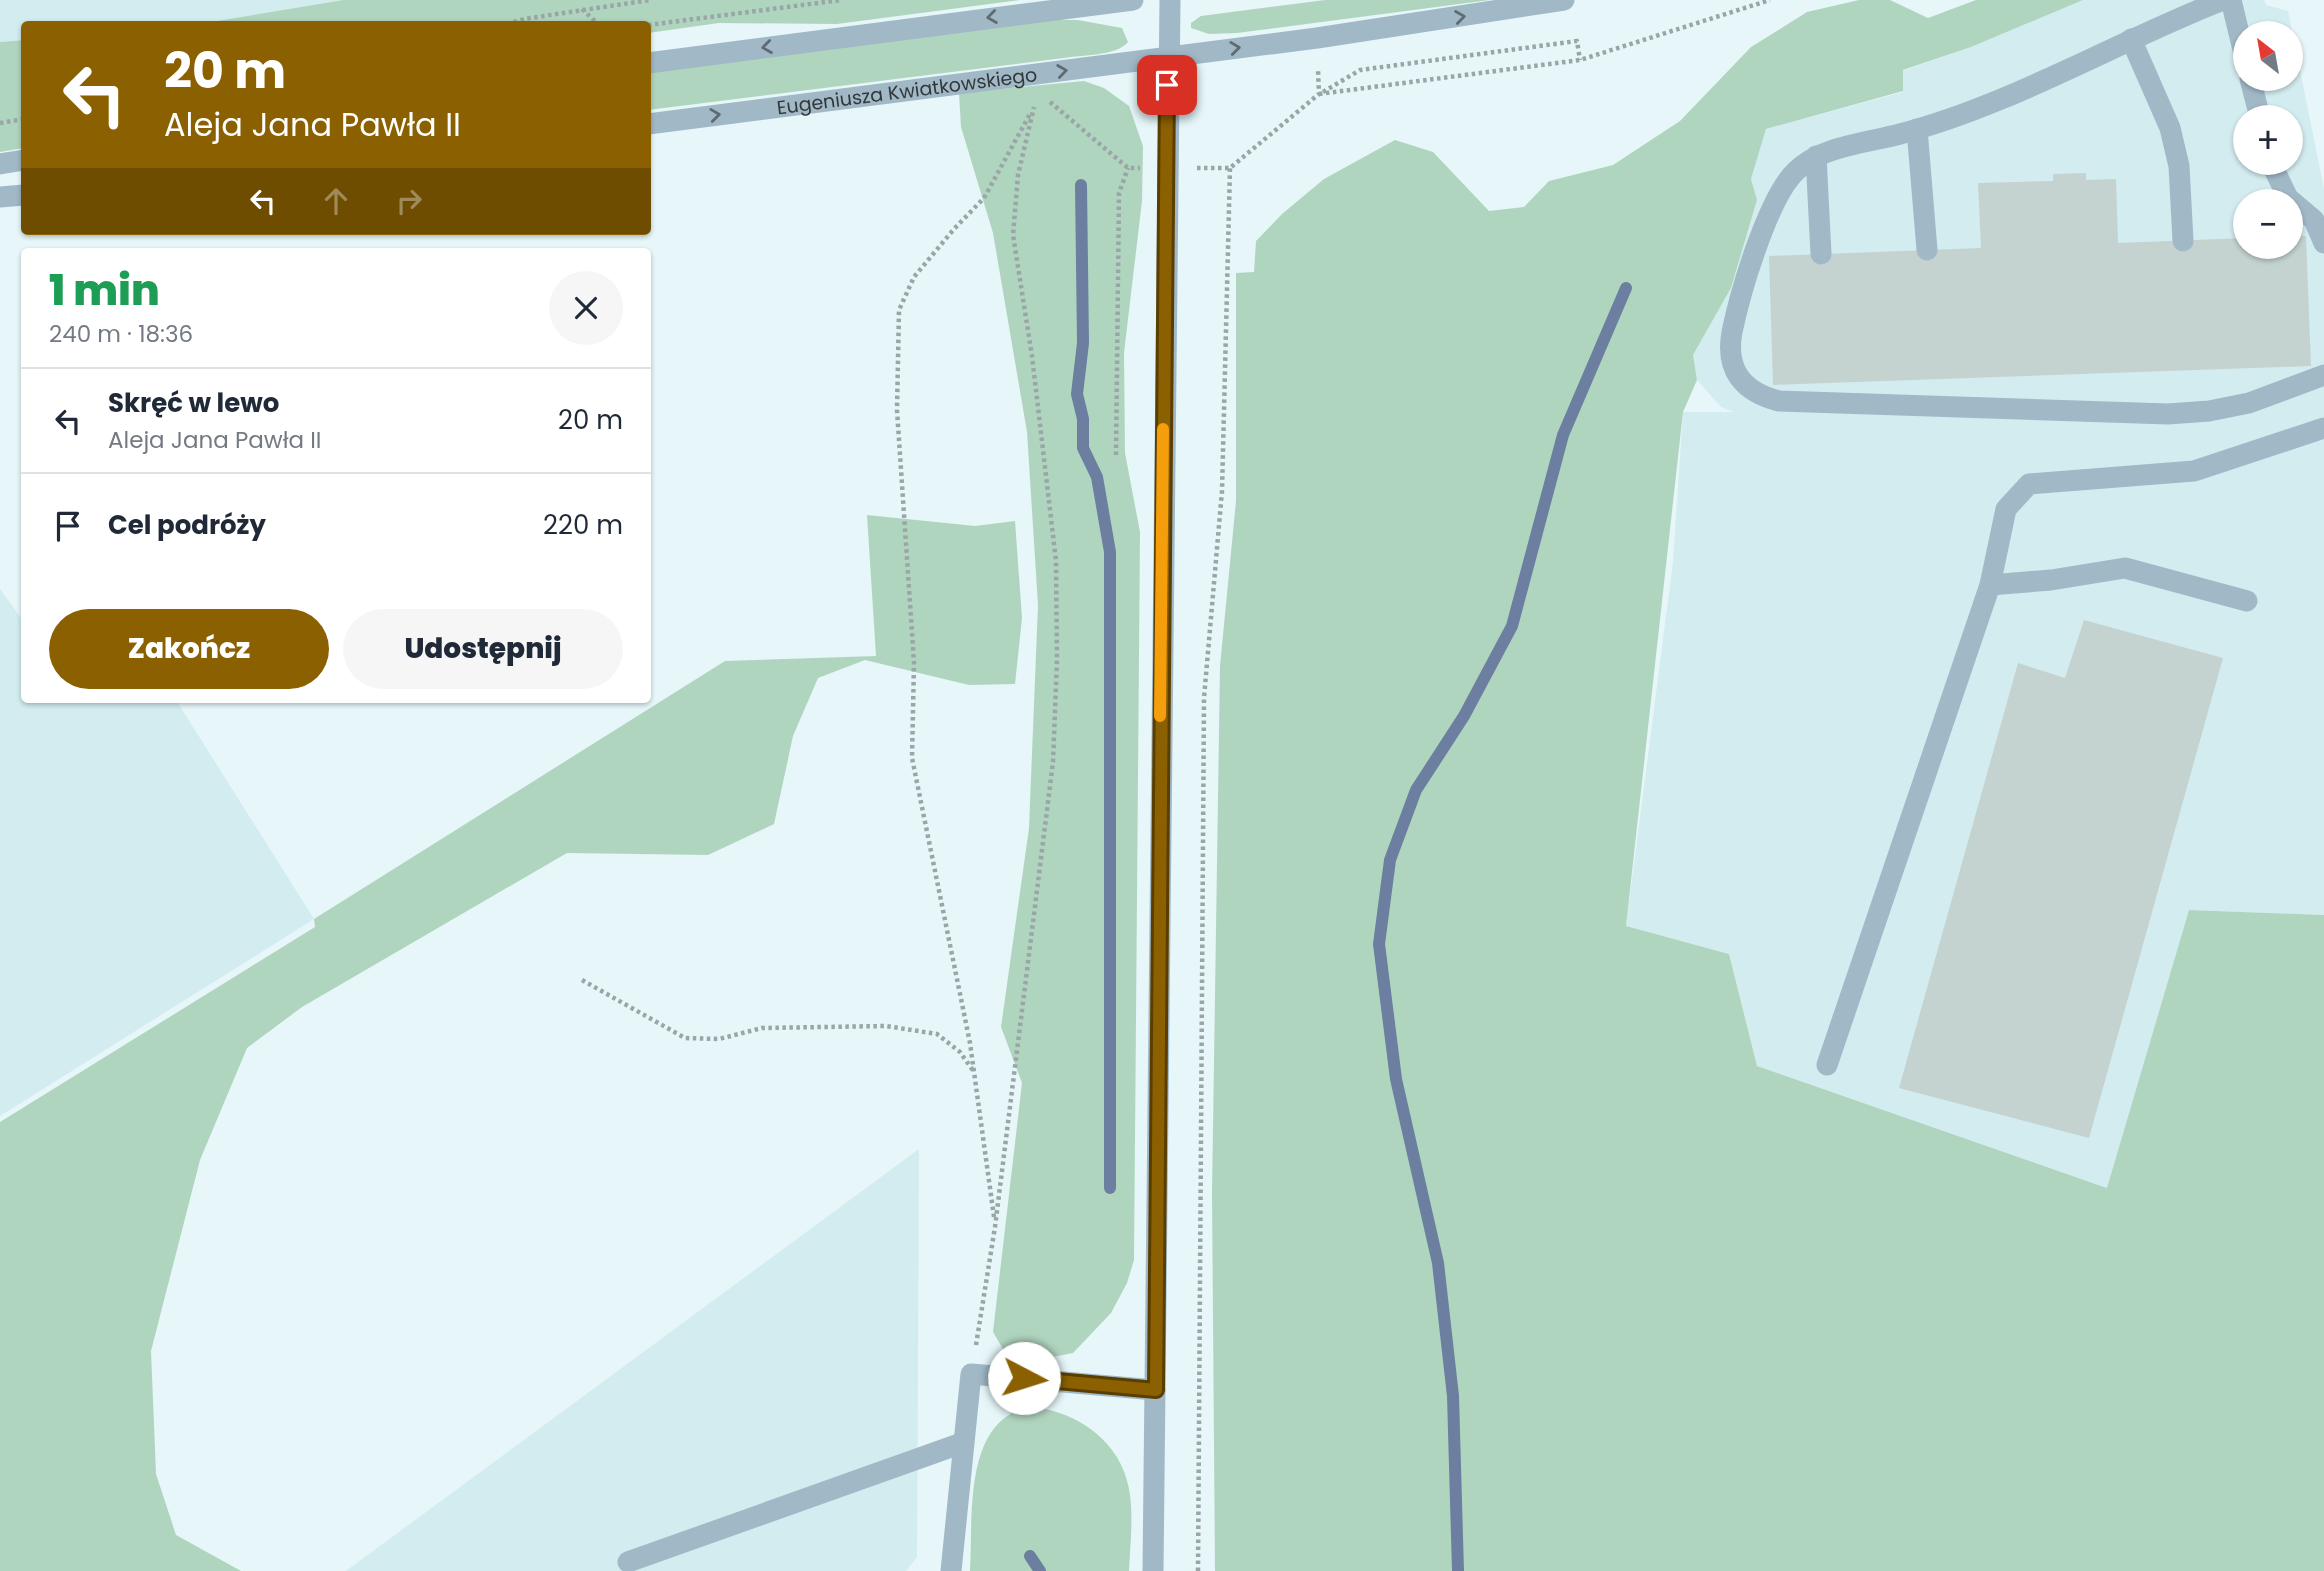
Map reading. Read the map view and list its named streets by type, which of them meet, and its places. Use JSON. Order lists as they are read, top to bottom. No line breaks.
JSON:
{"streets":{"street":["Eugeniusza Kwiatkowskiego"]},"north":"top left","page":{"map_buttons":["+","−"],"turn":["20 m","Aleja Jana Pawła II"],"heading":["1 min","240 m · 18:36"],"list":[{"name":"Skręć w lewo","note":"Aleja Jana Pawła II","value":"20 m"},{"name":"Cel podróży","value":"220 m"}],"buttons":["Zakończ","Udostępnij"]}}
